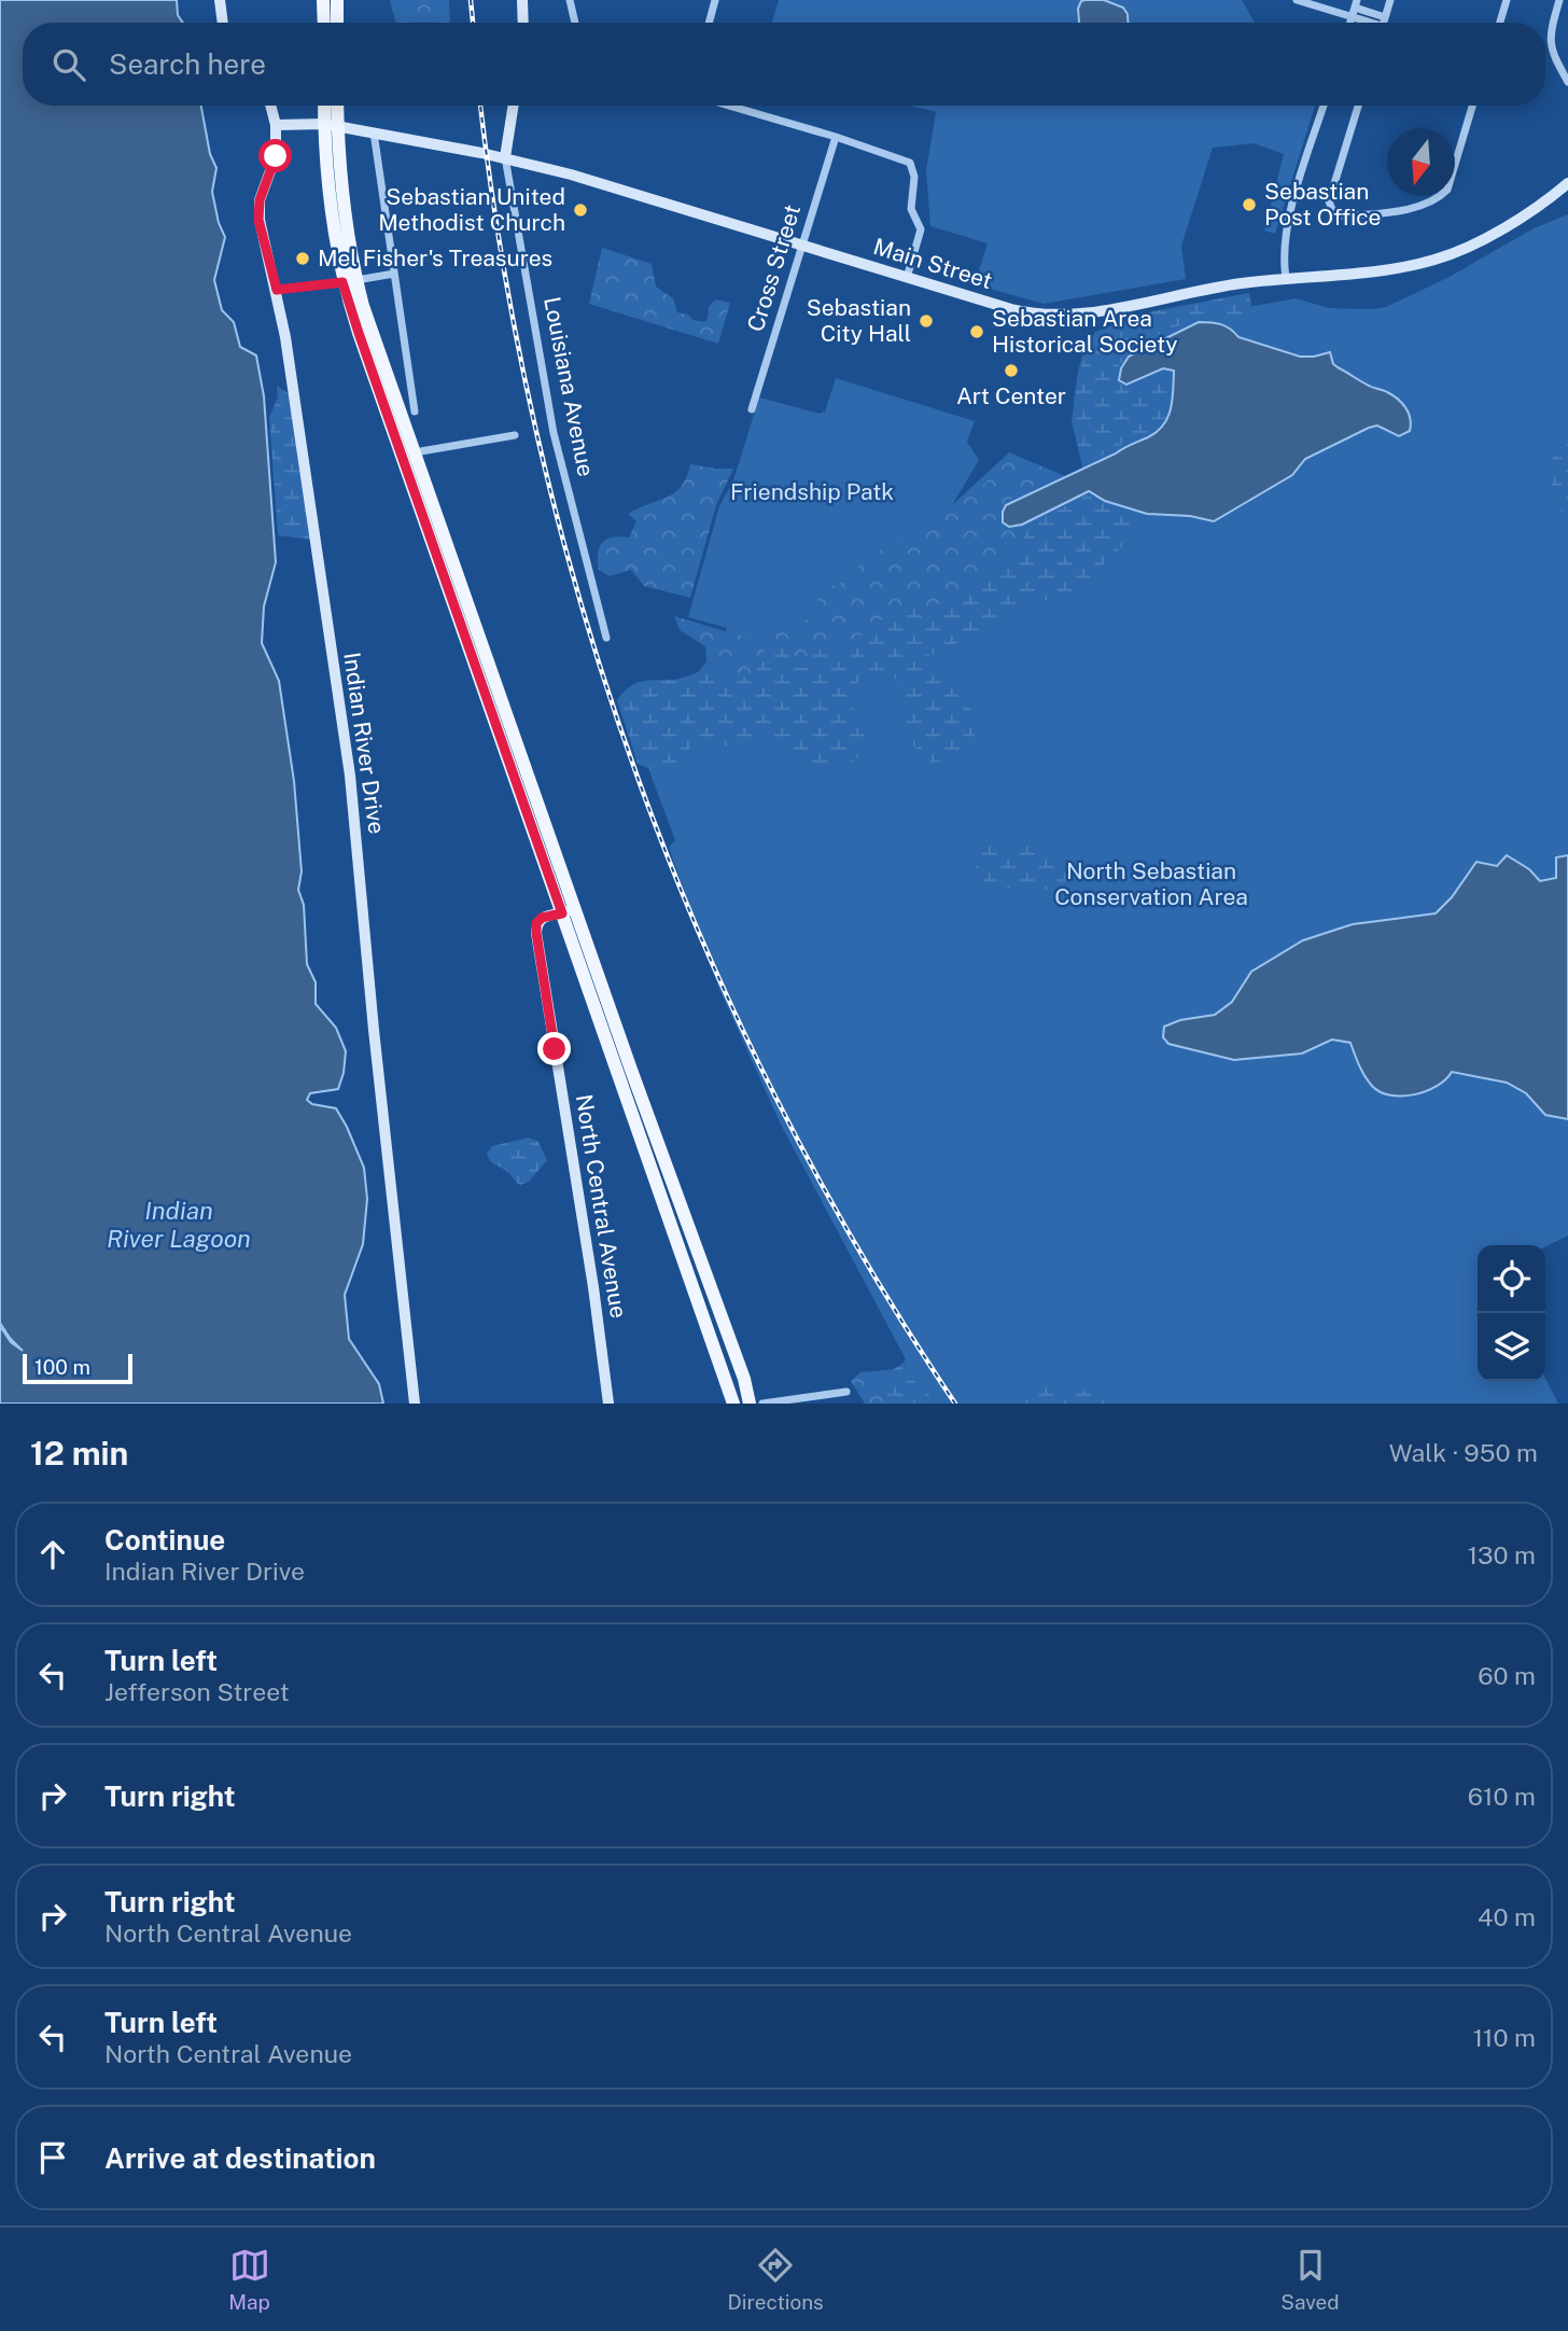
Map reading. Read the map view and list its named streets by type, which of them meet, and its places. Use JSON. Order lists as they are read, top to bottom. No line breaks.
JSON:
{"streets":{"street":["Main Street","Cross Street","Louisiana Avenue","Indian River Drive","North Central Avenue"]},"crossings":[["Main Street","Cross Street"],["Main Street","Louisiana Avenue"],["Main Street","Indian River Drive"]],"water":["Indian River Lagoon"],"parks":["Friendship Patk","North Sebastian Conservation Area"],"places":["Sebastian Post Office","Sebastian United Methodist Church","Mel Fisher's Treasures","Sebastian City Hall","Sebastian Area Historical Society","Art Center"],"scale_bar":"100 m","north":"bottom","page":{"search":"Search here","scale":"100 m","heading":["12 min","Walk · 950 m"],"list":[["Continue","Indian River Drive","130 m"],["Turn left","Jefferson Street","60 m"],["Turn right","610 m"],["Turn right","North Central Avenue","40 m"],["Turn left","North Central Avenue","110 m"],"Arrive at destination"],"nav":["Map","Directions","Saved"]}}
